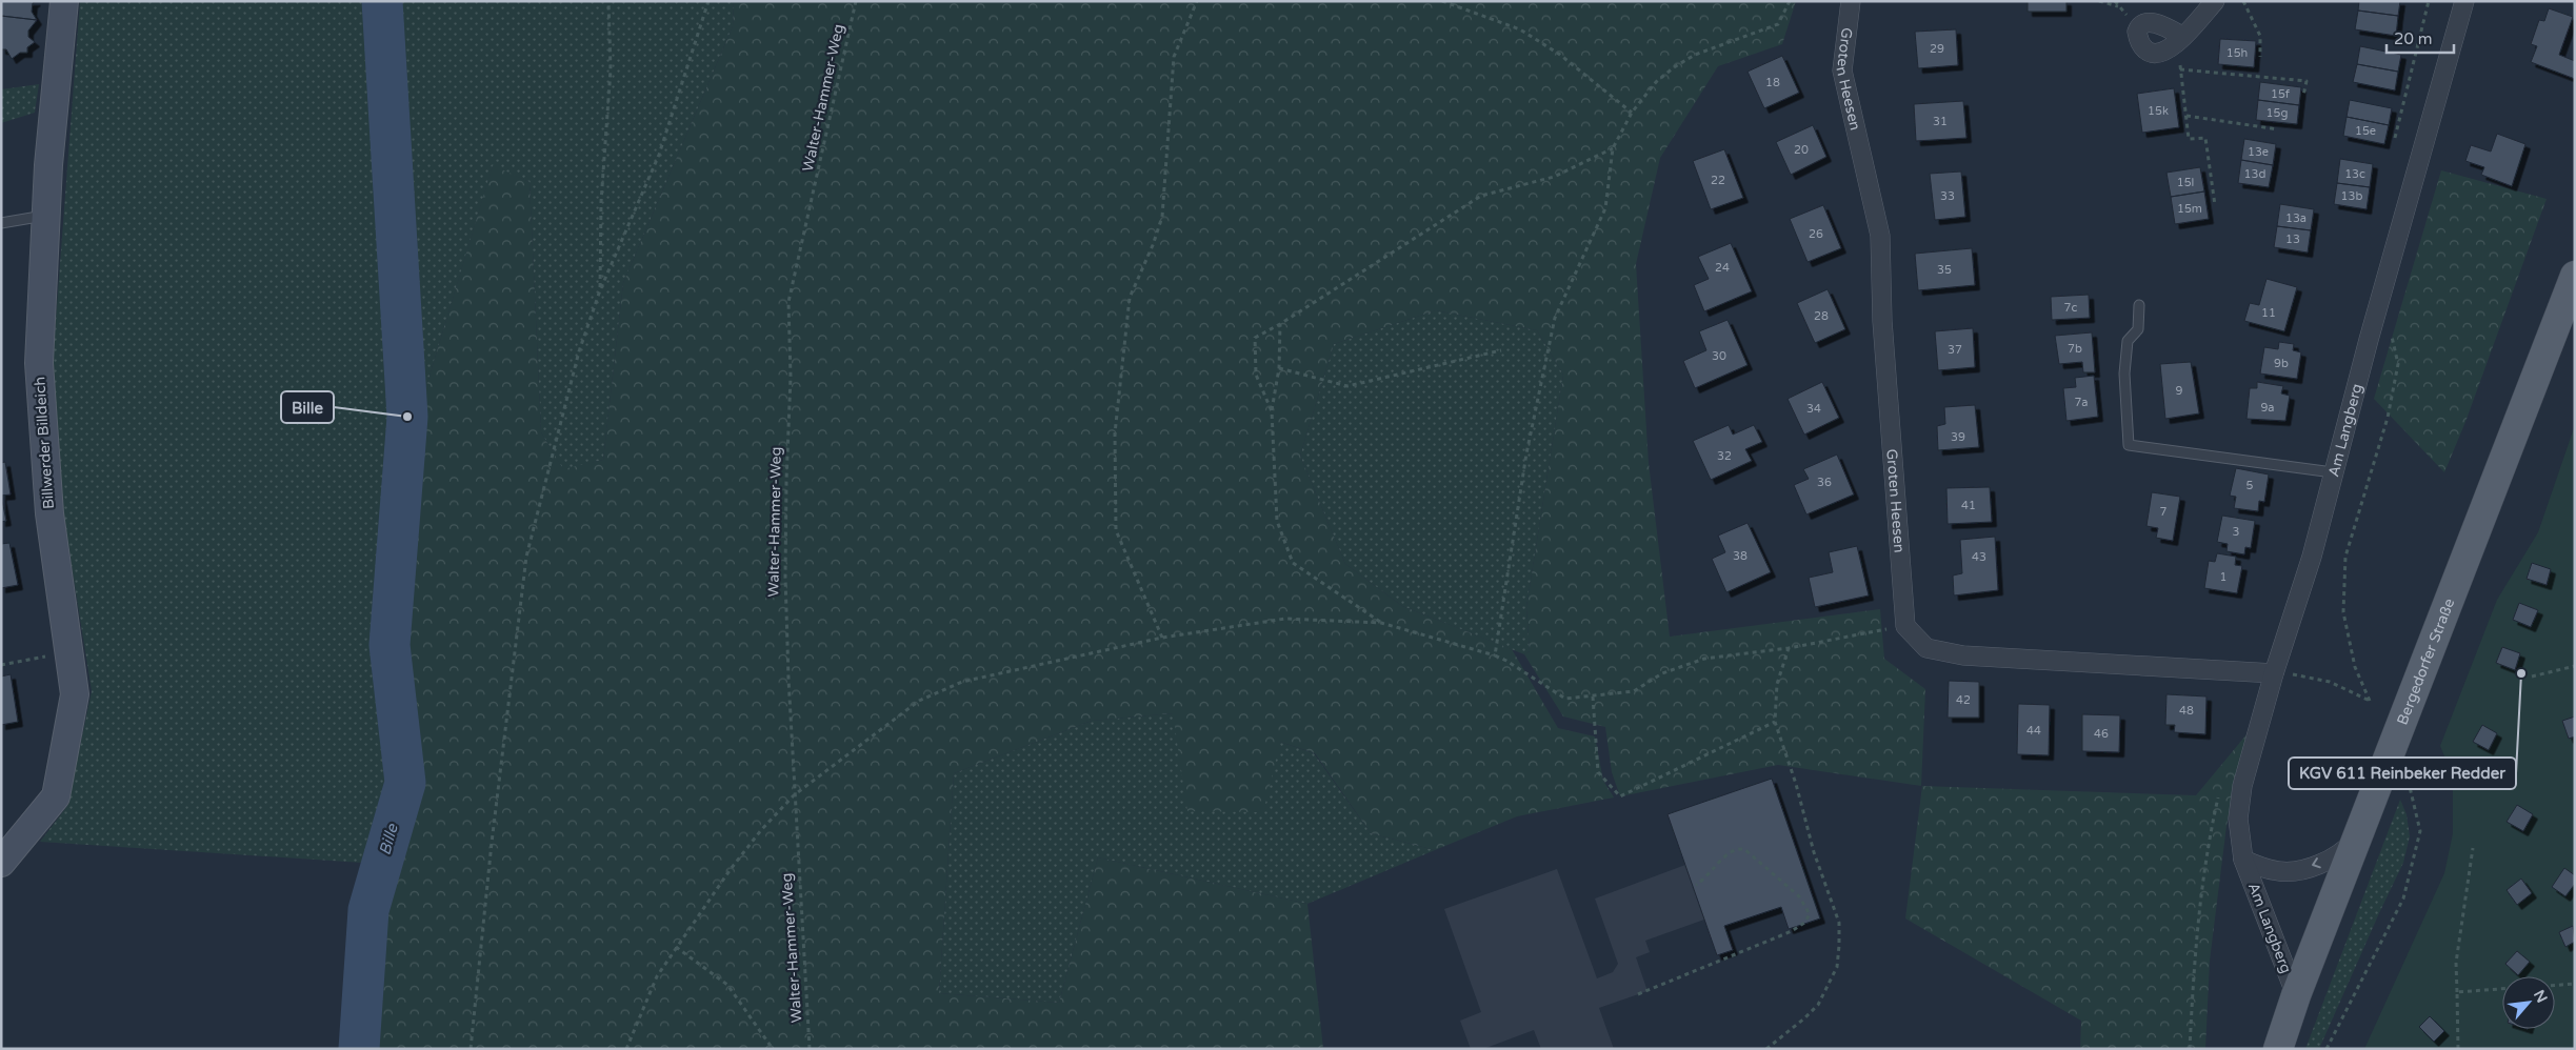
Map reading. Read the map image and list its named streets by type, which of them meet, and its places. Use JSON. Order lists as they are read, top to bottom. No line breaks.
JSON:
{"streets":{"main road":["Bergedorfer Straße"],"street":["Groten Heesen","Am Langberg","Billwerder Billdeich"],"path":["Walter-Hammer-Weg"]},"crossings":[["Am Langberg","Bergedorfer Straße"]],"water":["Bille"],"places":["Bille","KGV 611 Reinbeker Redder"],"house_numbers":["29","15h","18","15f","15k","15g","31","15e","20","13e","13d","13c","22","15l","33","13b","15m","13a","26","13","24","35","7c","11","28","7b","37","30","9b","9","7a","9a","34","39","32","36","5","41","7","3","38","43","1","42","48","44","46"],"scale_bar":"20 m","north":"top right"}
